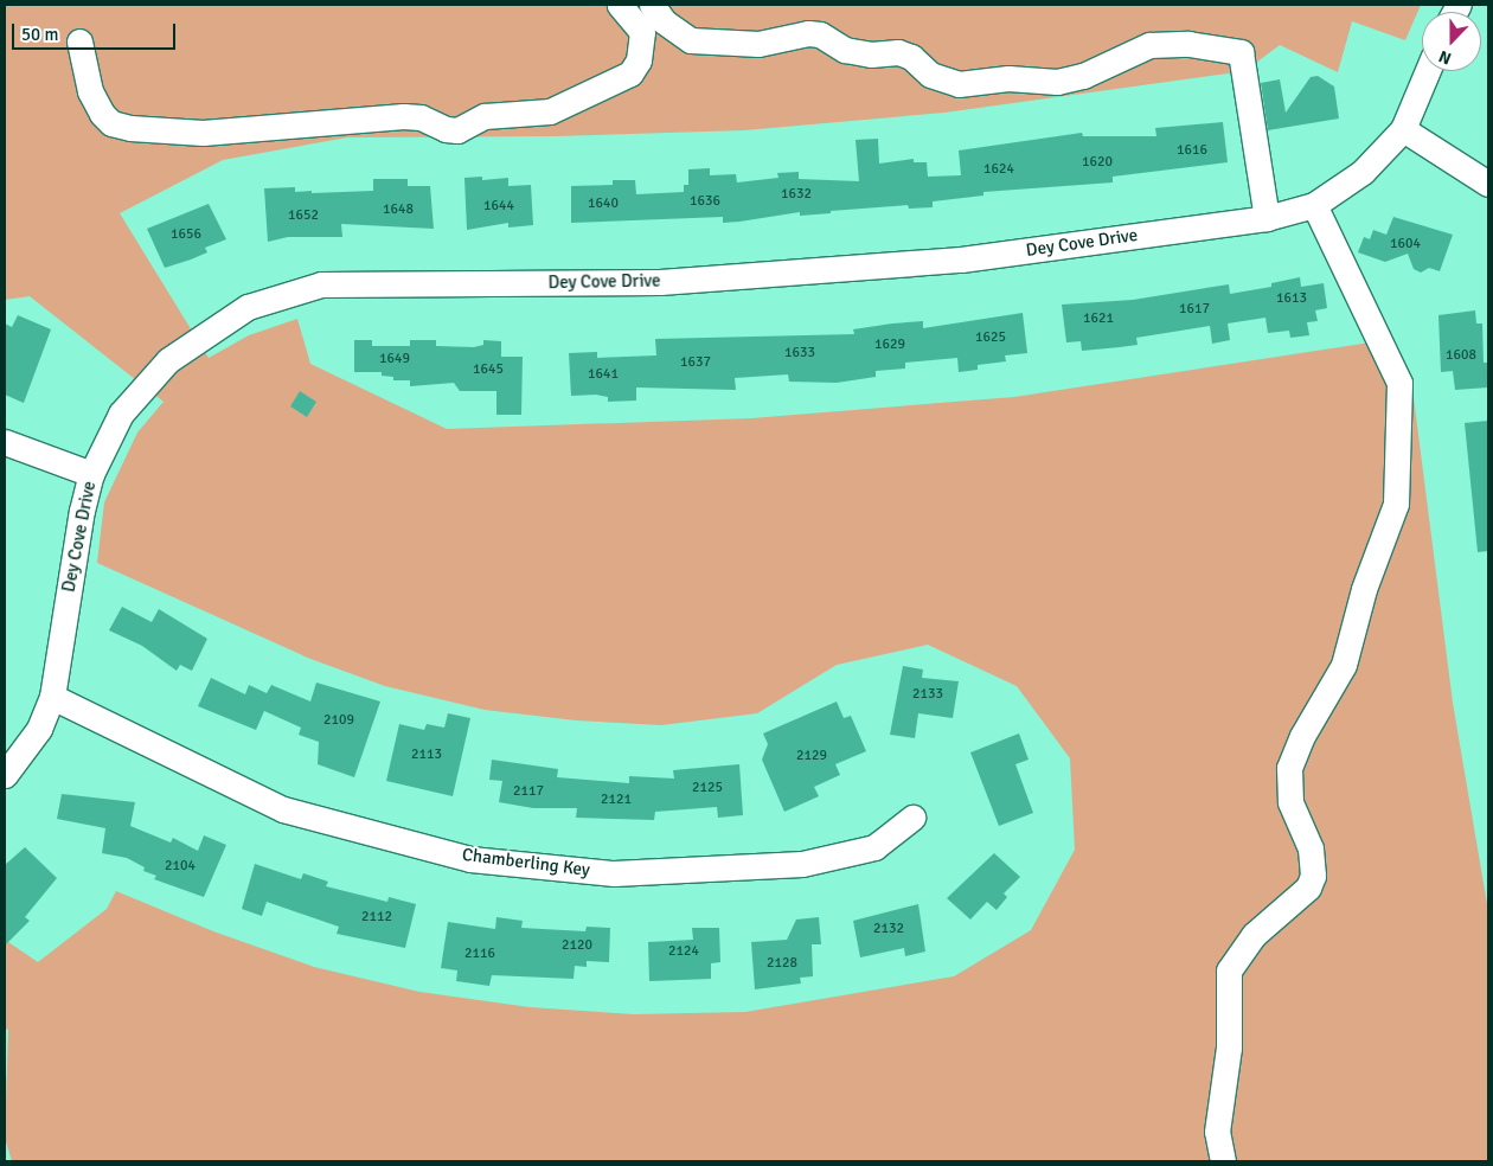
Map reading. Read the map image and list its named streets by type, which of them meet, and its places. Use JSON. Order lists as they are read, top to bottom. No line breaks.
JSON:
{"streets":{"street":["Dey Cove Drive","Chamberling Key"]},"crossings":[["Dey Cove Drive","Chamberling Key"]],"house_numbers":["1616","1620","1624","1632","1636","1640","1644","1648","1652","1656","1604","1613","1617","1621","1625","1629","1633","1608","1649","1637","1645","1641","2133","2109","2113","2129","2125","2117","2121","2104","2112","2132","2120","2124","2116","2128"],"scale_bar":"50 m","north":"bottom"}
